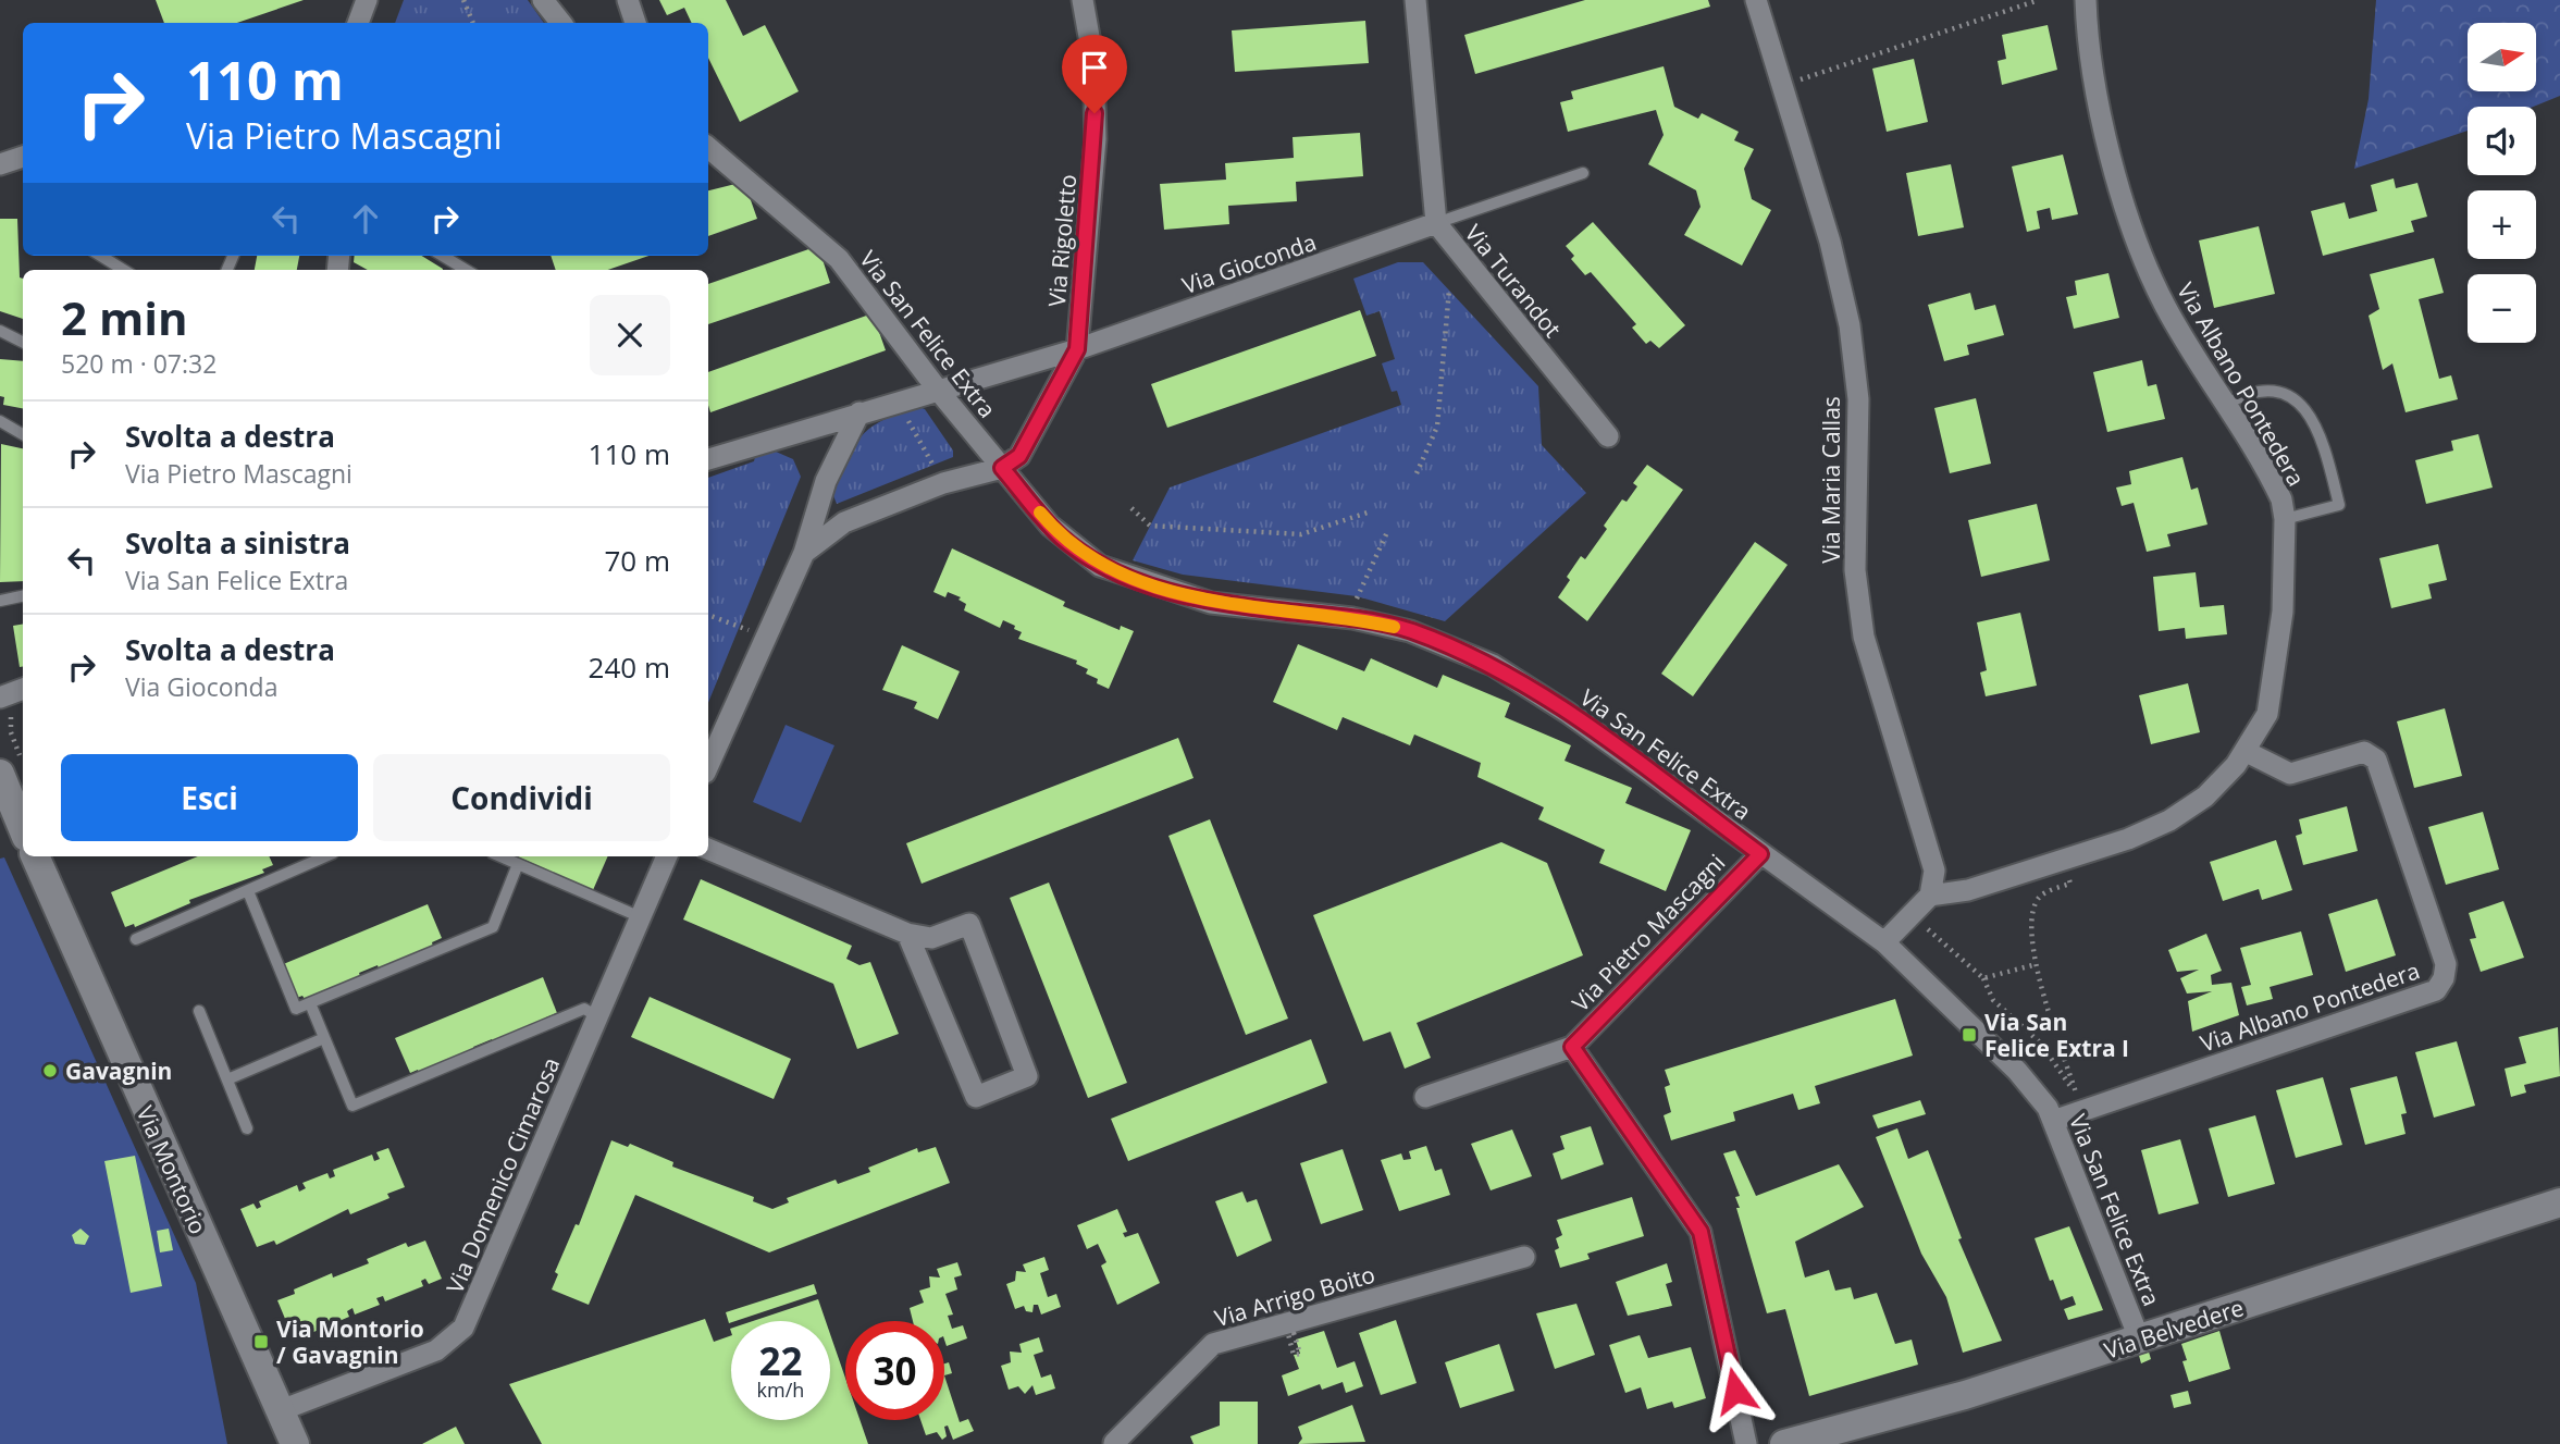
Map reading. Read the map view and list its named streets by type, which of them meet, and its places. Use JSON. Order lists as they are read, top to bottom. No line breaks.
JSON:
{"streets":{"street":["Via Rigoletto","Via Gioconda","Via Turandot","Via San Felice Extra","Via Albano Pontedera","Via Maria Callas","Via Pietro Mascagni","Via Montorio","Via Domenico Cimarosa","Via Arrigo Boito","Via Belvedere"]},"crossings":[["Via Rigoletto","Via Gioconda"],["Via Gioconda","Via Turandot"],["Via Gioconda","Via San Felice Extra"],["Via San Felice Extra","Via Albano Pontedera"],["Via San Felice Extra","Via Pietro Mascagni"],["Via San Felice Extra","Via Belvedere"],["Via Albano Pontedera","Via Maria Callas"],["Via Montorio","Via Domenico Cimarosa"]],"places":{"transit":["Via San Felice Extra I","Via Montorio / Gavagnin"],"other":["Gavagnin"]},"north":"right","page":{"map_buttons":["+","−"],"turn":["110 m","Via Pietro Mascagni"],"heading":["2 min","520 m · 07:32"],"list":[{"name":"Svolta a destra","note":"Via Pietro Mascagni","value":"110 m"},{"name":"Svolta a sinistra","note":"Via San Felice Extra","value":"70 m"},{"name":"Svolta a destra","note":"Via Gioconda","value":"240 m"}],"buttons":["Esci","Condividi"],"speed":"22 km/h","limit":"30"}}
